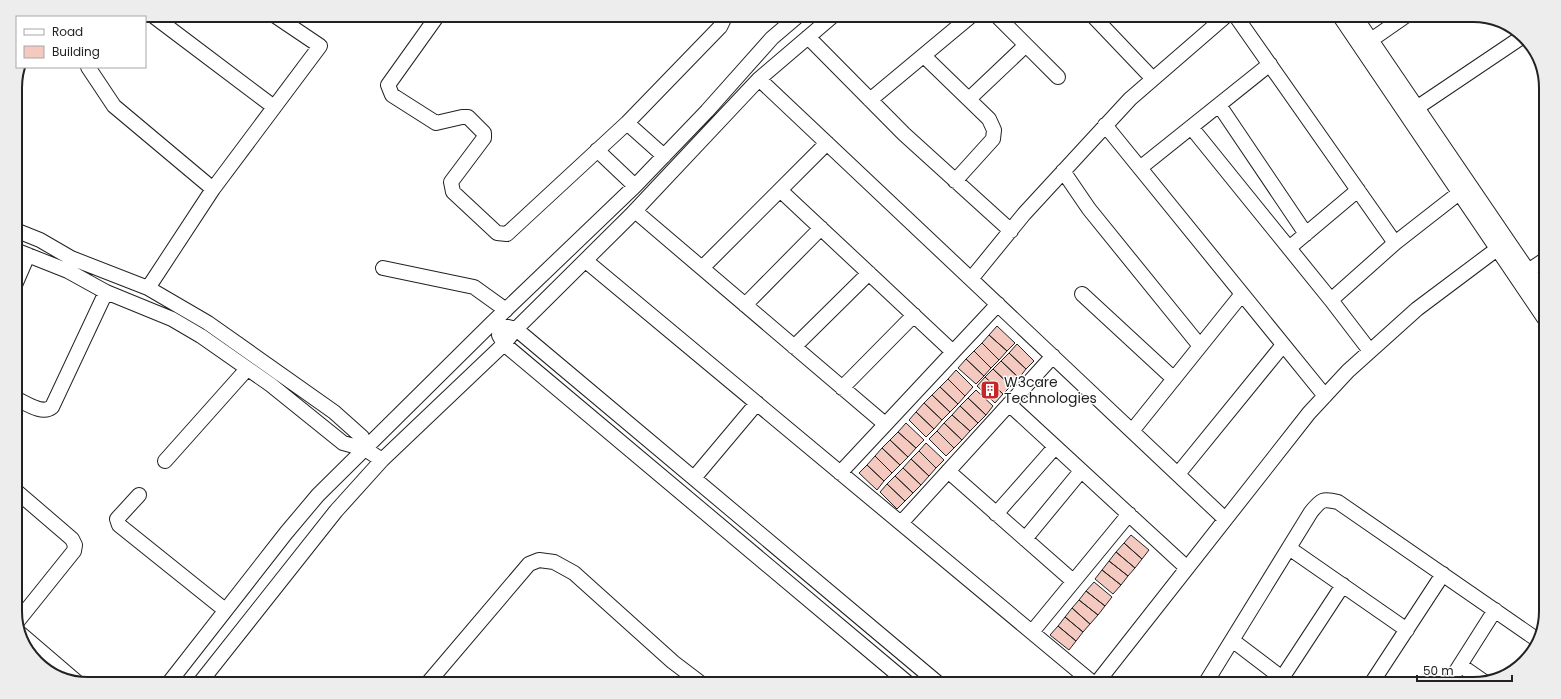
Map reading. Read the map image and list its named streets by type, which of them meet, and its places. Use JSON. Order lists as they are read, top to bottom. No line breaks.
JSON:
{"places":{"building":["W3care Technologies"]},"legend":["Road","Building"],"scale_bar":"50 m"}
